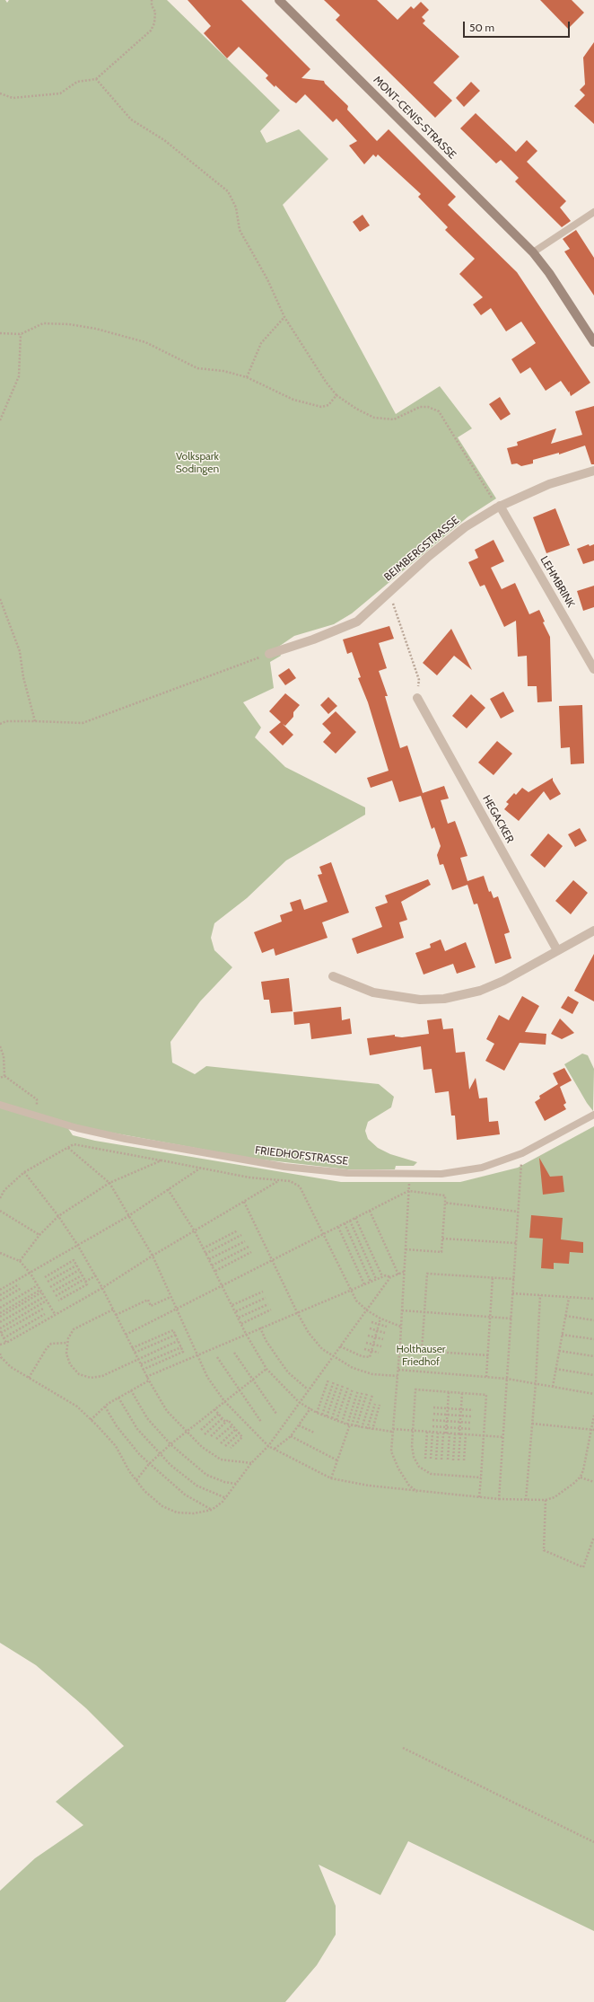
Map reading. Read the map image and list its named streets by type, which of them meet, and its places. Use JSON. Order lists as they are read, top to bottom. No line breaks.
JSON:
{"streets":{"main road":["MONT-CENIS-STRASSE"],"street":["BEIMBERGSTRASSE","LEHMBRINK","HEGACKER"],"lane":["FRIEDHOFSTRASSE"]},"crossings":[["BEIMBERGSTRASSE","LEHMBRINK"]],"parks":["Volkspark Sodingen","Holthauser Friedhof"],"scale_bar":"50 m"}
